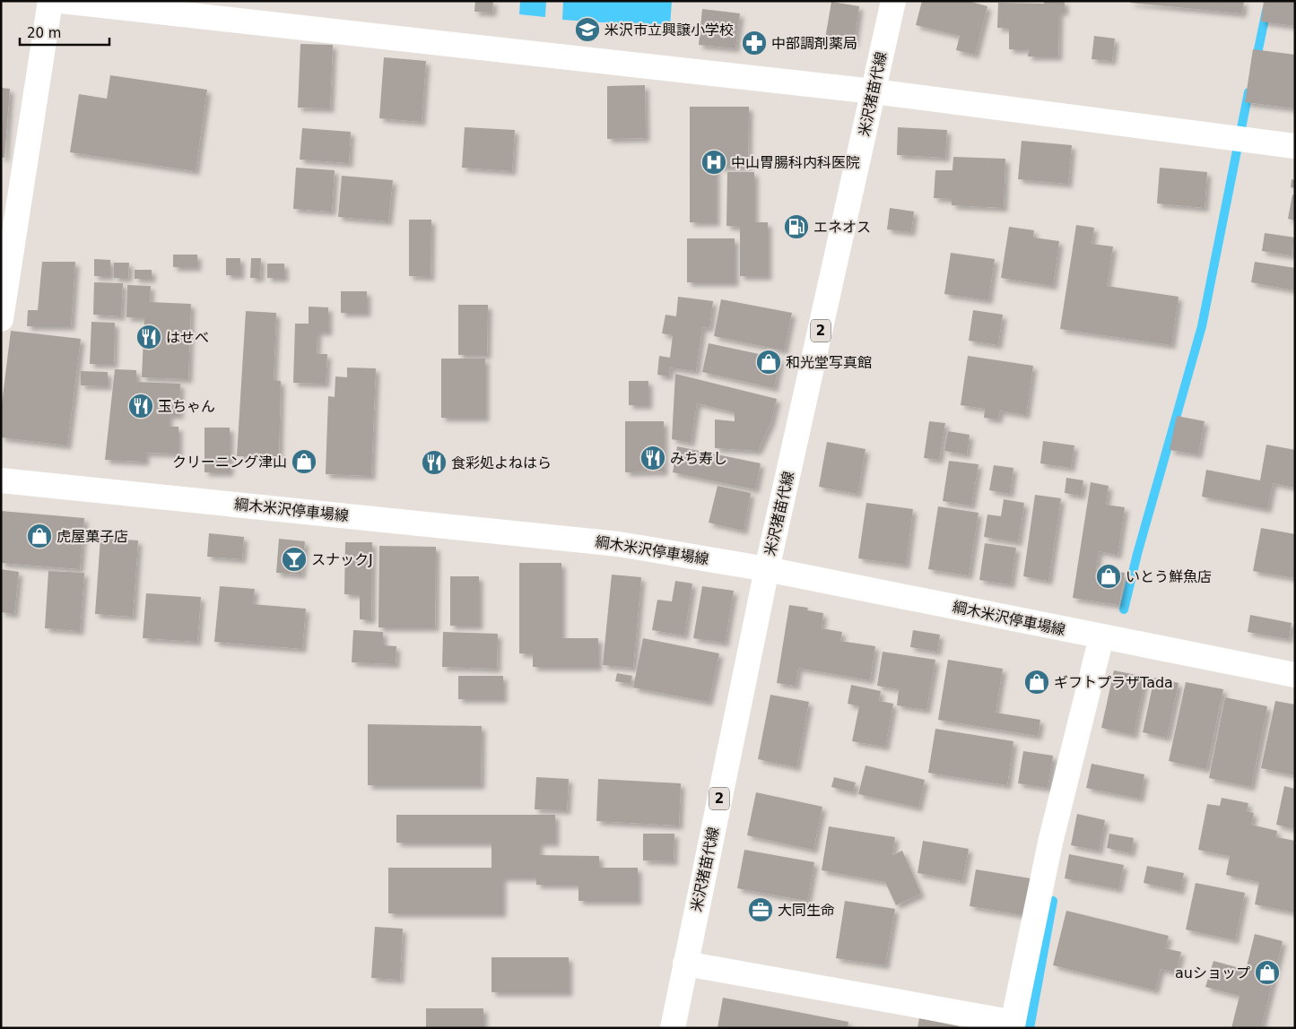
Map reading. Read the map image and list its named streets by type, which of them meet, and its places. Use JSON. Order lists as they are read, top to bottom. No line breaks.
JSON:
{"streets":{"main road":["米沢猪苗代線","2","綱木米沢停車場線"]},"crossings":[["米沢猪苗代線","綱木米沢停車場線"]],"places":{"school or university":["米沢市立興譲小学校"],"pharmacy":["中部調剤薬局"],"hospital":["中山胃腸科内科医院"],"fuel station":["エネオス"],"restaurant":["はせべ","玉ちゃん","みち寿し","食彩処よねはら"],"shop":["和光堂写真館","クリーニング津山","虎屋菓子店","いとう鮮魚店","ギフトプラザTada","auショップ"],"bar":["スナックJ"],"office":["大同生命"]},"scale_bar":"20 m"}
